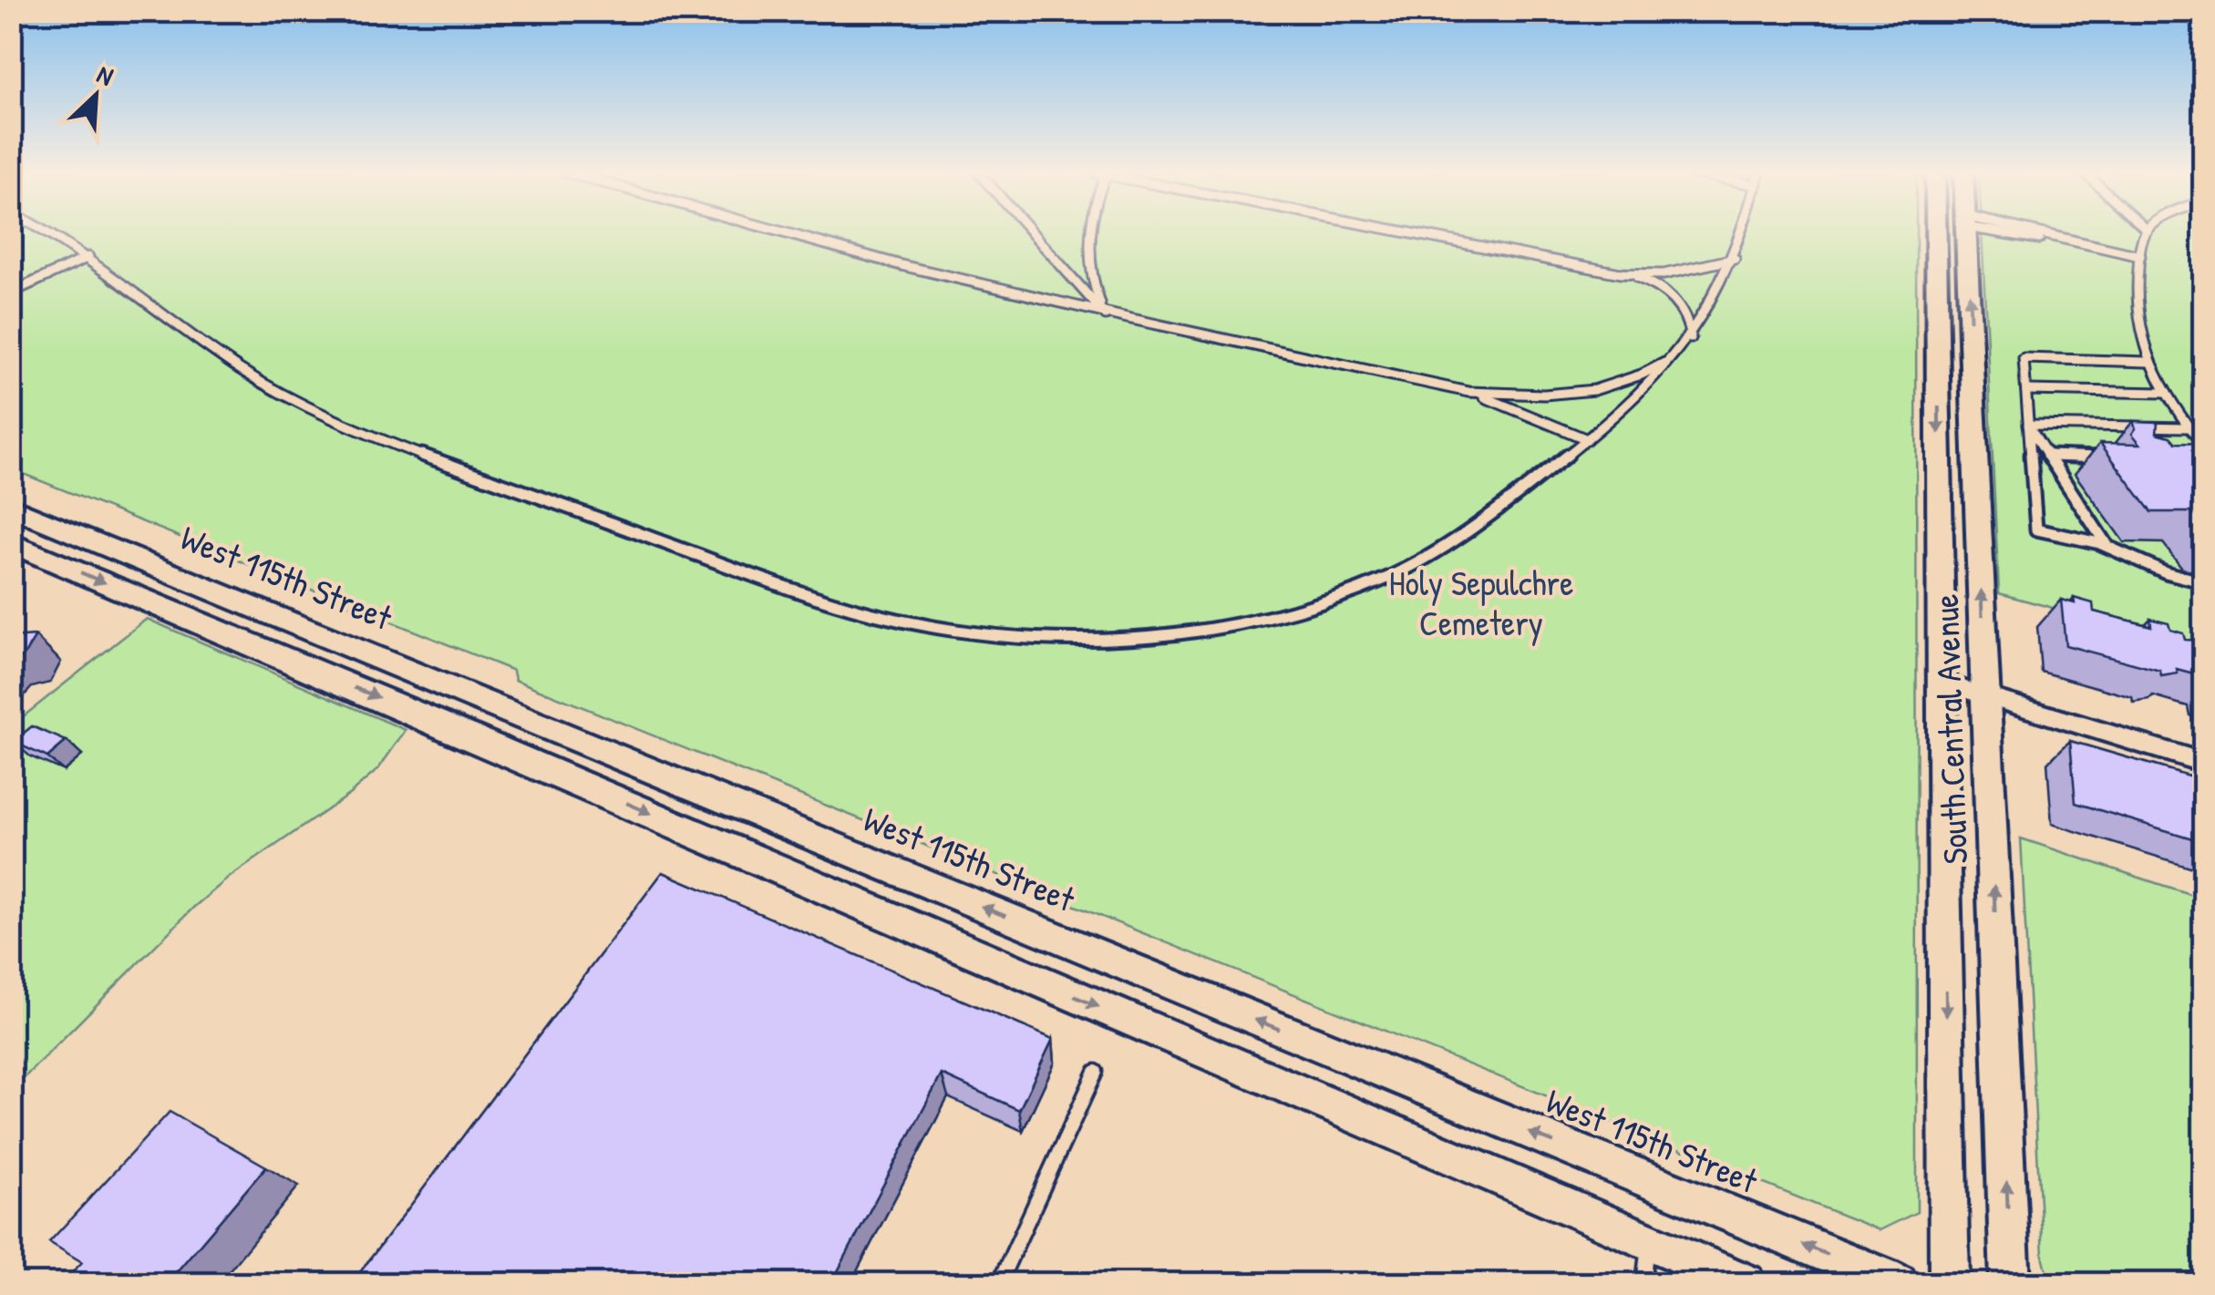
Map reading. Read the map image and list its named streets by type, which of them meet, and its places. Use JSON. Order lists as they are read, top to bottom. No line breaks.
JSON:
{"streets":{"street":["West 115th Street","South Central Avenue"]},"parks":["Holy Sepulchre Cemetery"],"north":"top right"}
